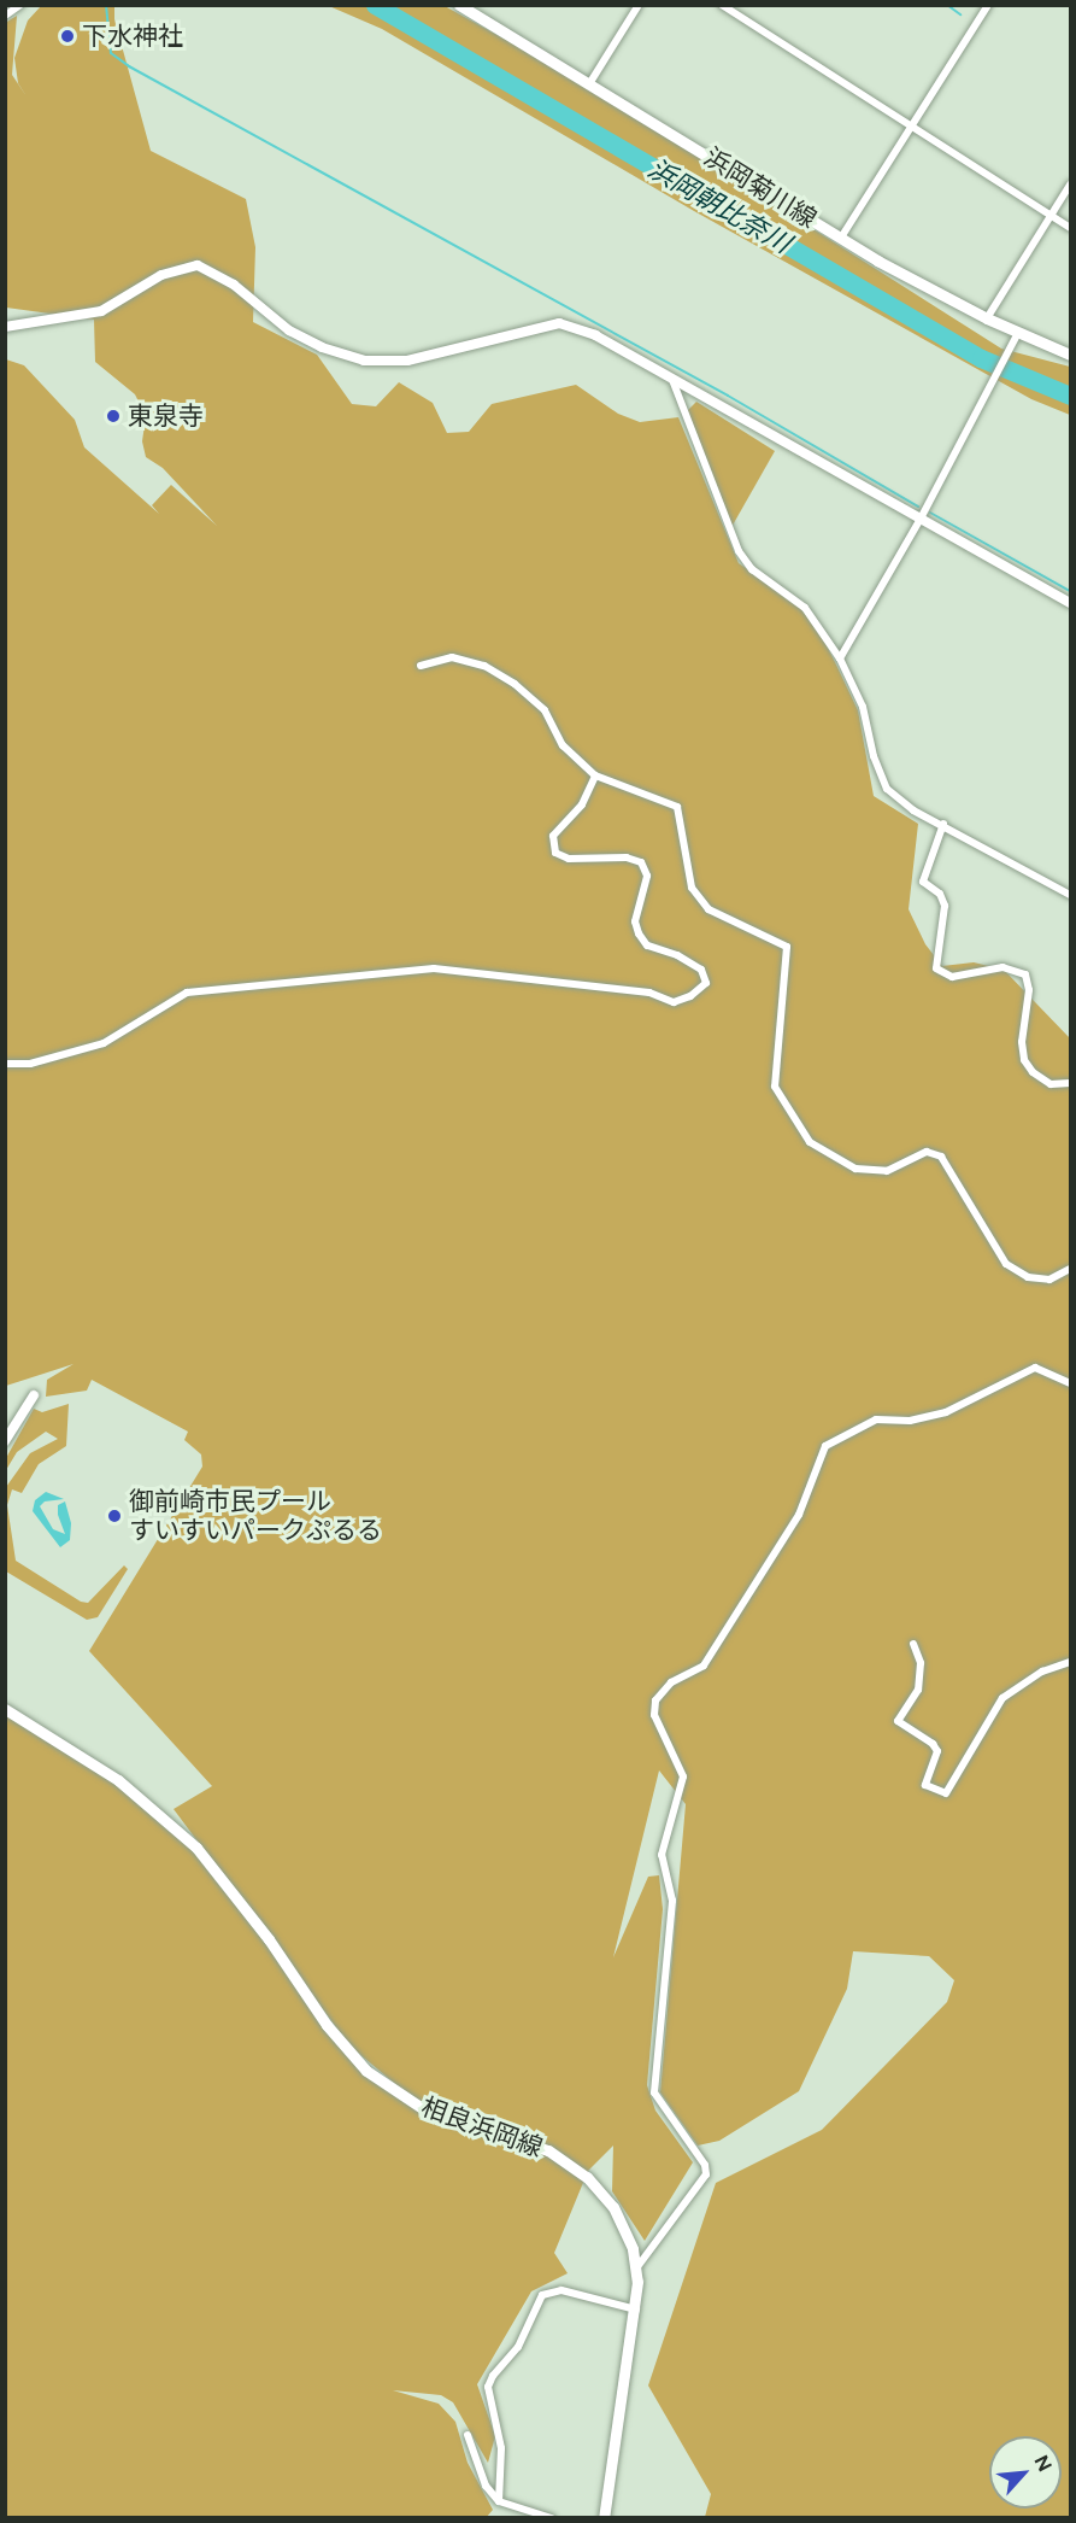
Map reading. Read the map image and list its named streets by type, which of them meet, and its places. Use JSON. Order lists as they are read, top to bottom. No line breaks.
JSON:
{"streets":{"main road":["浜岡菊川線","相良浜岡線"]},"water":["浜岡朝比奈川"],"places":["下水神社","東泉寺","御前崎市民プール すいすいパークぷるる"],"north":"top right"}
